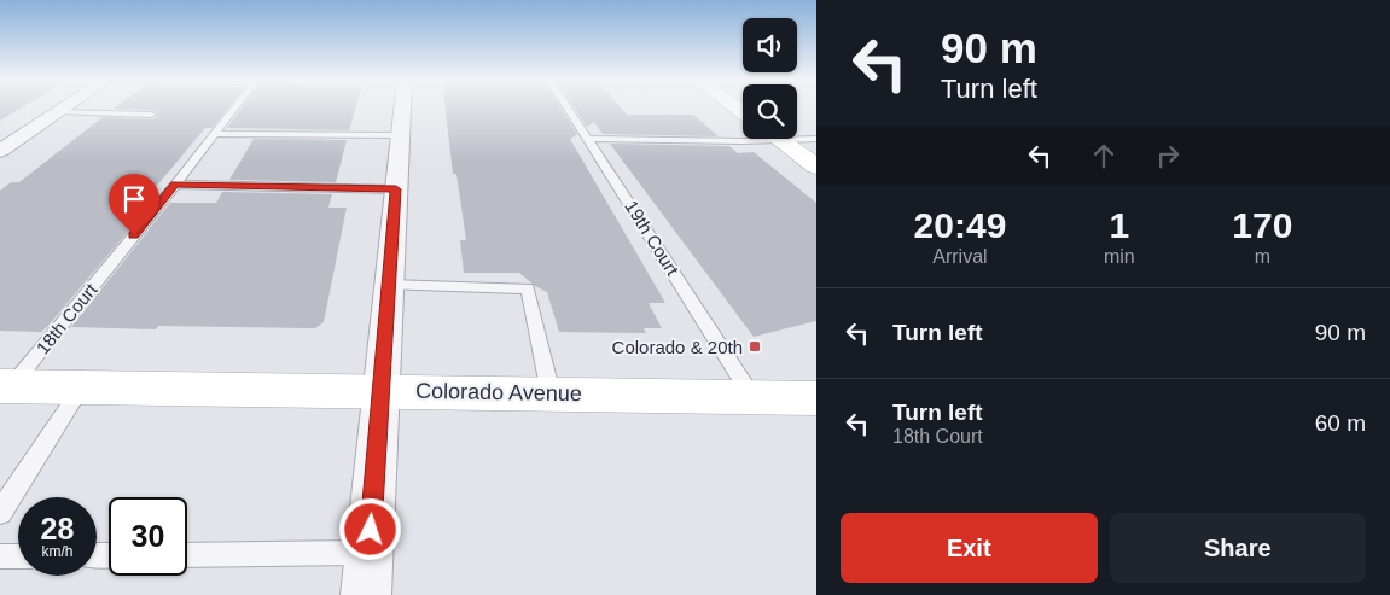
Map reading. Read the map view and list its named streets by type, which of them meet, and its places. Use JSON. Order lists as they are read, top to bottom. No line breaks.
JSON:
{"streets":{"main road":["Colorado Avenue"],"lane":["19th Court","18th Court"]},"crossings":[["19th Court","Colorado Avenue"],["18th Court","Colorado Avenue"]],"places":{"transit":["Colorado & 20th"]},"page":{"turn":["90 m","Turn left"],"eta":["20:49","Arrival","1","min","170","m"],"list":[{"name":"Turn left","value":"90 m"},{"name":"Turn left","note":"18th Court","value":"60 m"}],"speed":"28 km/h","limit":"30","buttons":["Exit","Share"]}}
